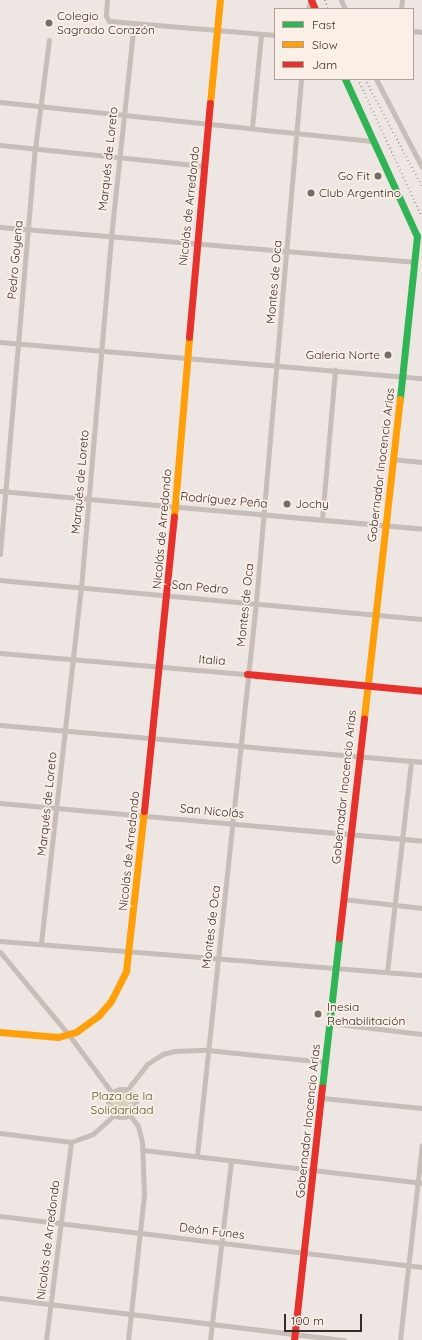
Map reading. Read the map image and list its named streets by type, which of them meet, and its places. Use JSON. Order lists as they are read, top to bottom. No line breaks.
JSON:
{"streets":{"street":["Marqués de Loreto","Nicolás de Arredondo","Pedro Goyena","Montes de Oca","Gobernador Inocencio Arias","Rodríguez Peña","San Pedro","Italia","San Nicolás","Deán Funes"]},"crossings":[["Marqués de Loreto","Rodríguez Peña"],["Marqués de Loreto","San Pedro"],["Marqués de Loreto","Italia"],["Marqués de Loreto","San Nicolás"],["Nicolás de Arredondo","Rodríguez Peña"],["Nicolás de Arredondo","San Pedro"],["Nicolás de Arredondo","Italia"],["Nicolás de Arredondo","San Nicolás"],["Nicolás de Arredondo","Deán Funes"],["Pedro Goyena","Rodríguez Peña"],["Montes de Oca","Rodríguez Peña"],["Montes de Oca","San Pedro"],["Montes de Oca","Italia"],["Montes de Oca","San Nicolás"],["Gobernador Inocencio Arias","Rodríguez Peña"],["Gobernador Inocencio Arias","San Pedro"],["Gobernador Inocencio Arias","Italia"],["Gobernador Inocencio Arias","San Nicolás"],["Gobernador Inocencio Arias","Deán Funes"]],"parks":["Plaza de la Solidaridad"],"places":["Colegio Sagrado Corazón","Go Fit","Club Argentino","Galeria Norte","Jochy","Inesia Rehabilitación"],"legend":["Fast","Slow","Jam"],"scale_bar":"100 m"}
